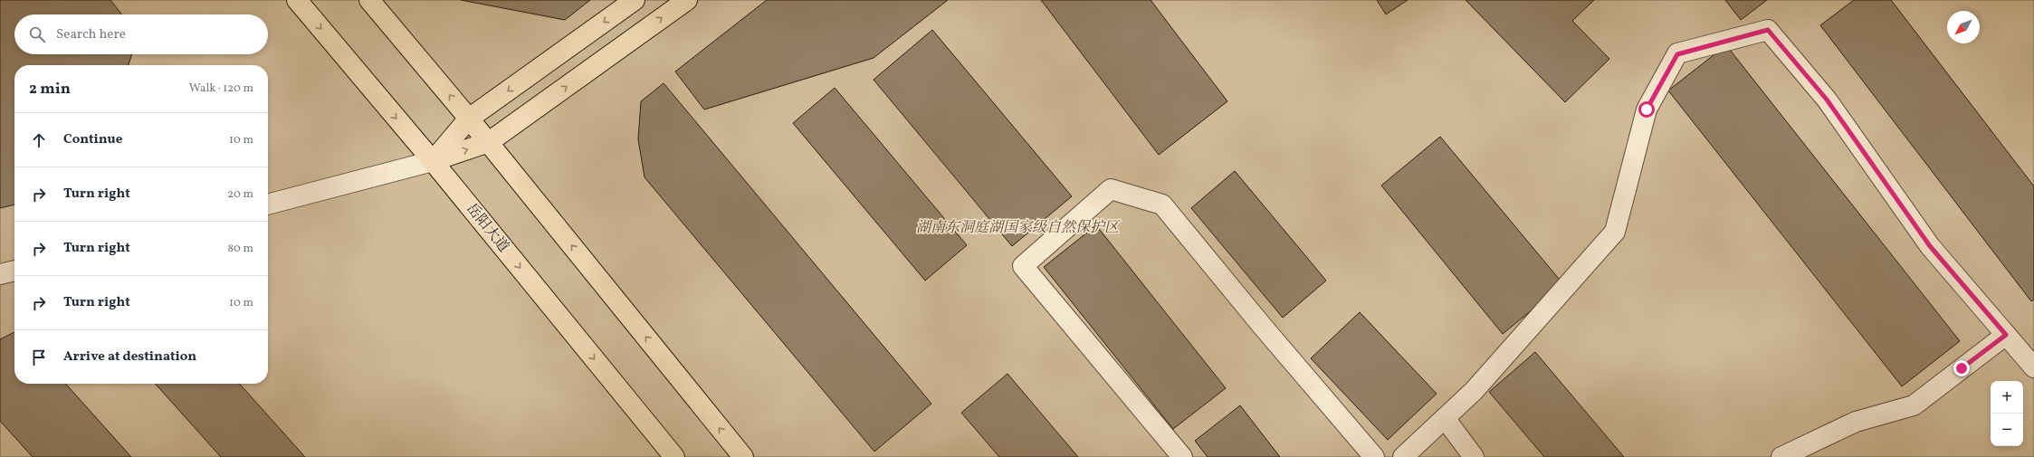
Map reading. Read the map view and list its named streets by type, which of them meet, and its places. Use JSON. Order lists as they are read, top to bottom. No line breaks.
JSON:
{"streets":{"main road":["岳阳大道"]},"parks":["湖南东洞庭湖国家级自然保护区"],"north":"bottom left","page":{"search":"Search here","heading":["2 min","Walk · 120 m"],"list":[["Continue","10 m"],["Turn right","20 m"],["Turn right","80 m"],["Turn right","10 m"],"Arrive at destination"],"map_buttons":["+","−"]}}
